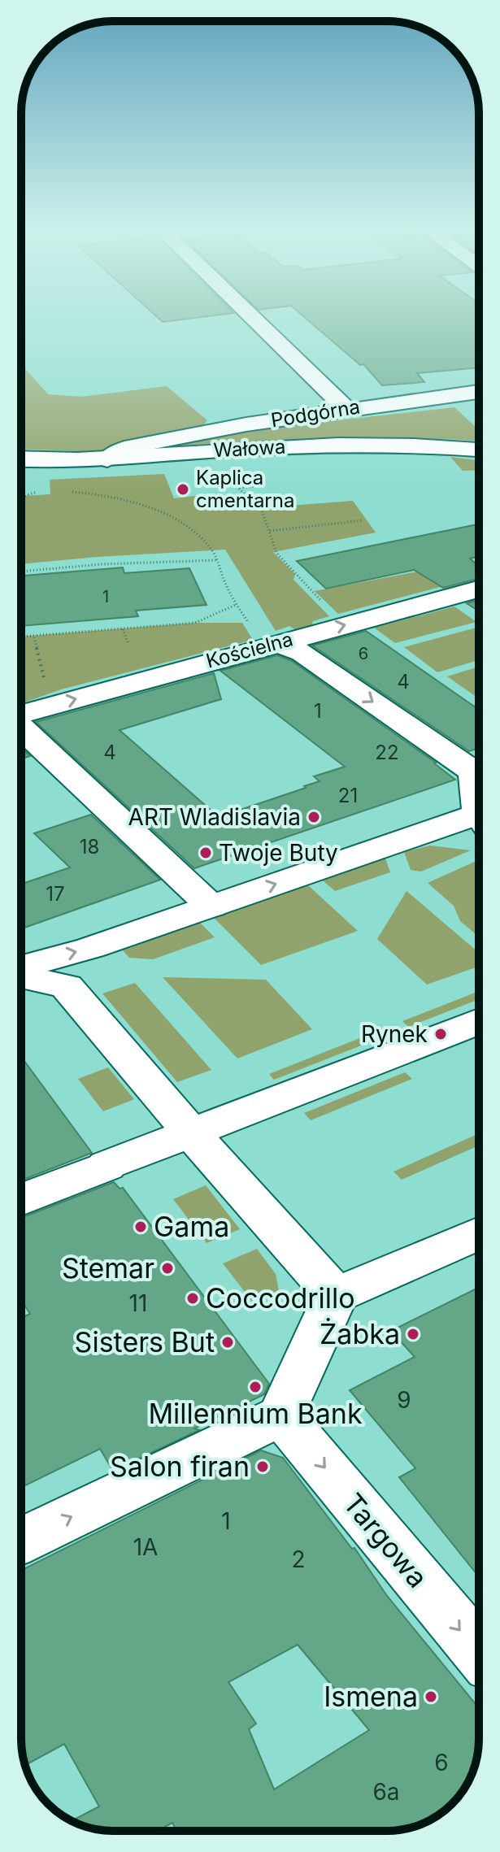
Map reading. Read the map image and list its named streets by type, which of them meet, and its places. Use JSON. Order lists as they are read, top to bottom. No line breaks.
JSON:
{"streets":{"street":["Podgórna","Wałowa","Kościelna","Targowa"]},"crossings":[["Podgórna","Wałowa"]],"one_way":["Targowa"],"places":["Kaplica cmentarna","ART Wladislavia","Twoje Buty","Rynek","Gama","Stemar","Coccodrillo","Żabka","Sisters But","Millennium Bank","Salon firan","Ismena"],"house_numbers":["1","6","4","1","4","22","21","18","17","11","9","1","1A","2","6","6a"]}
